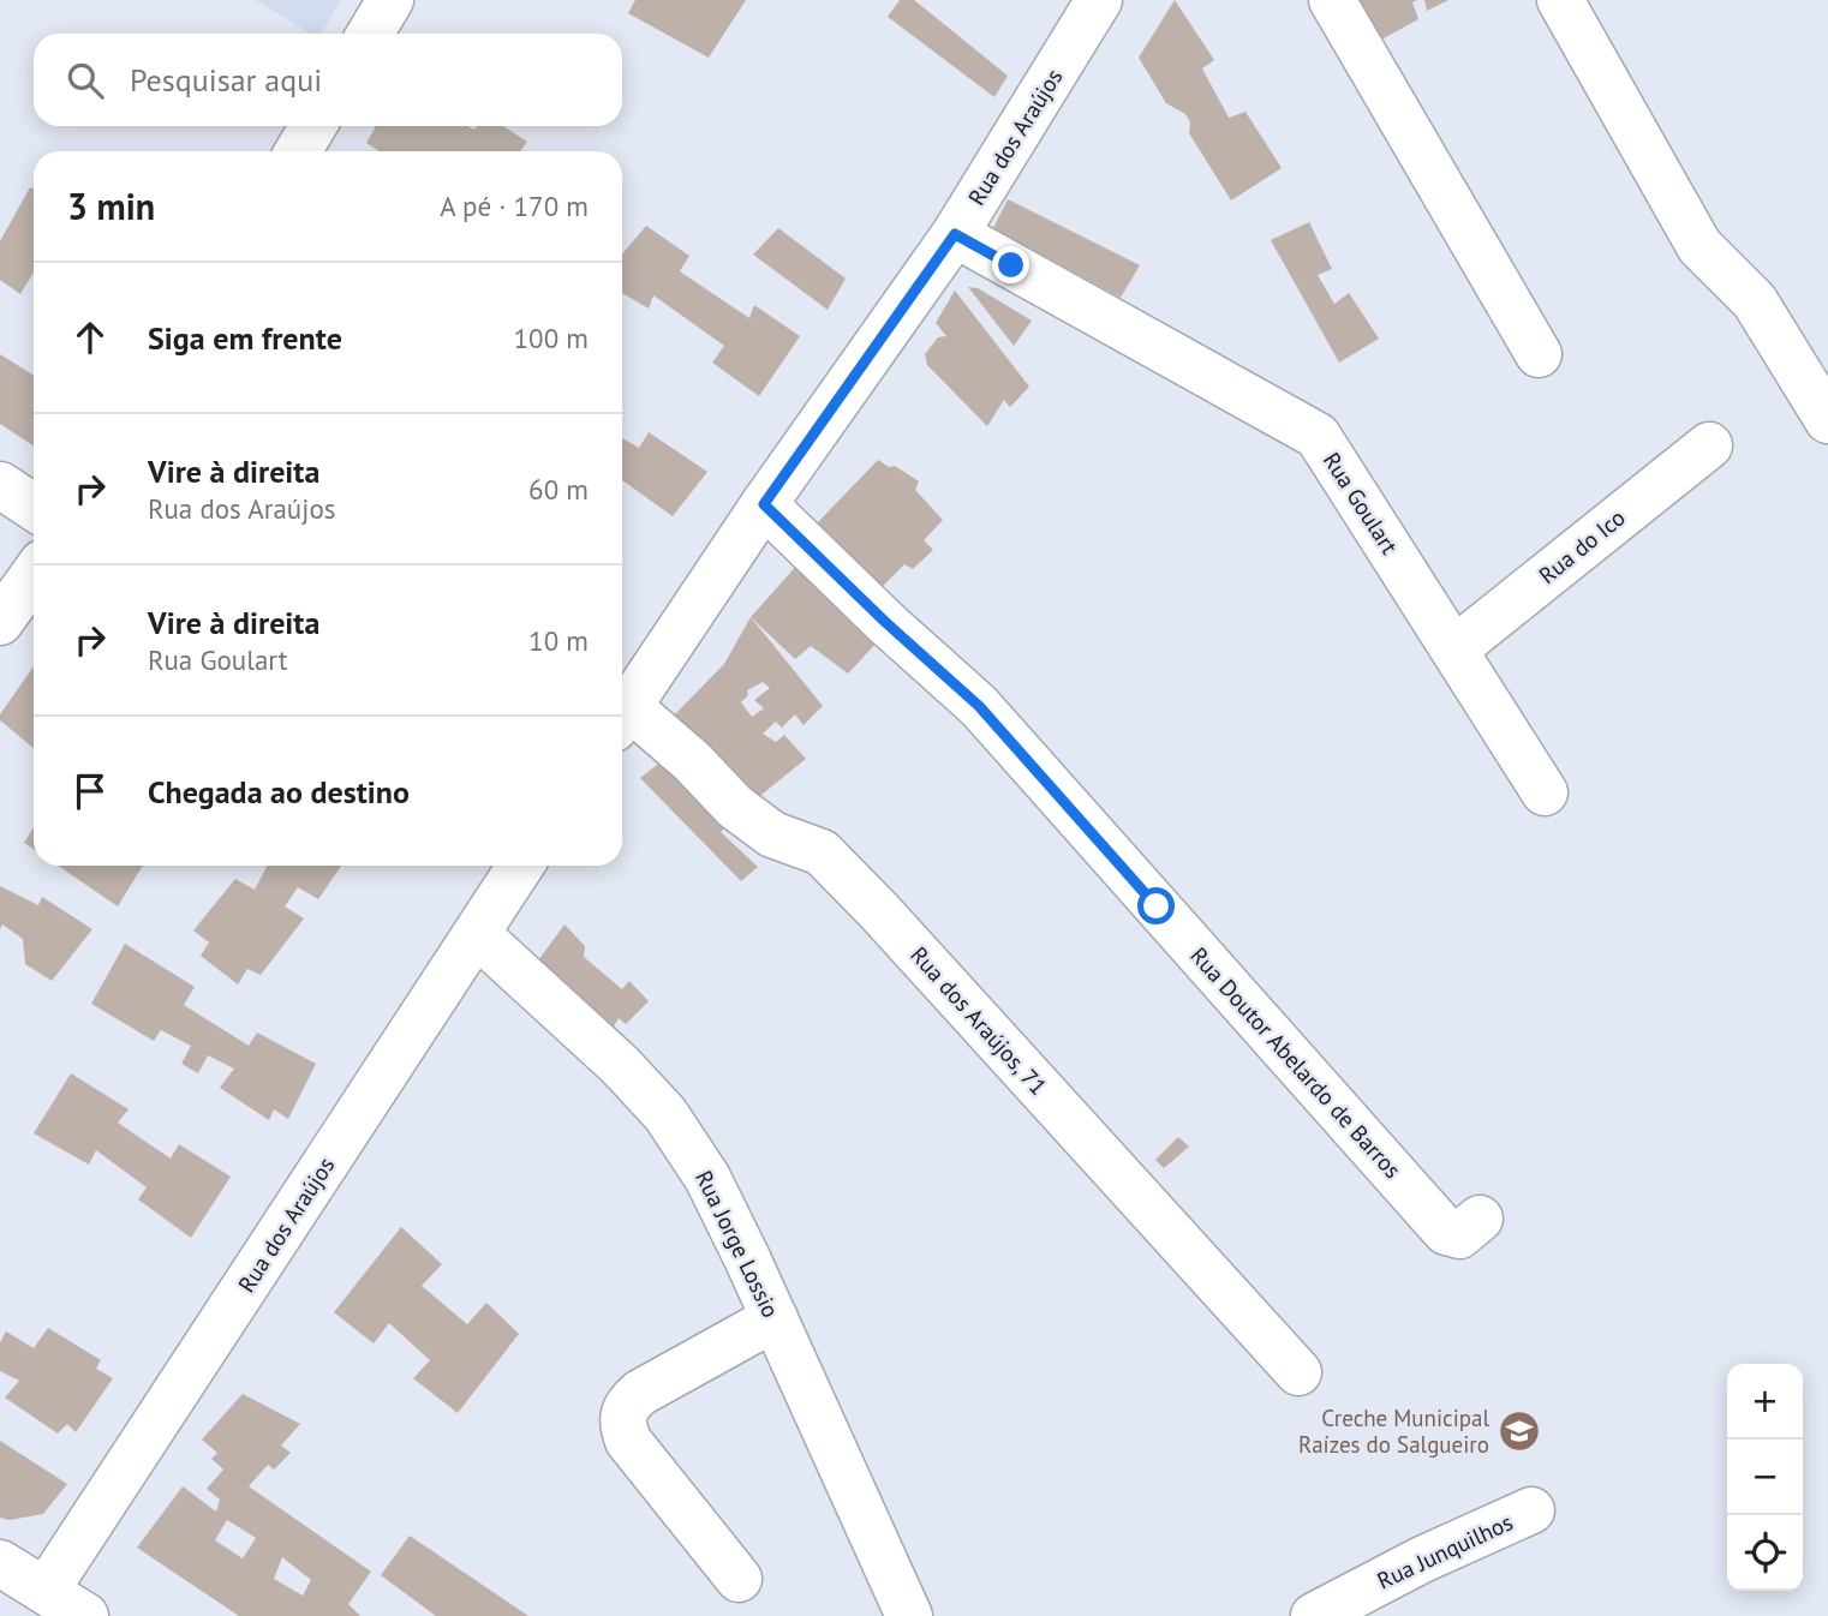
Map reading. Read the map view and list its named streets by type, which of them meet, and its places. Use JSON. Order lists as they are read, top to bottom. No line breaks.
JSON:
{"streets":{"street":["Rua dos Araújos","Rua Goulart","Rua do Ico","Rua dos Araújos, 71","Rua Doutor Abelardo de Barros","Rua Jorge Lossio","Rua Junquilhos"]},"crossings":[["Rua dos Araújos","Rua Goulart"],["Rua dos Araújos","Rua Doutor Abelardo de Barros"],["Rua dos Araújos","Rua Jorge Lossio"],["Rua Goulart","Rua do Ico"]],"places":{"school or university":["Creche Municipal Raízes do Salgueiro"]},"page":{"search":"Pesquisar aqui","heading":["3 min","A pé · 170 m"],"list":[["Siga em frente","100 m"],["Vire à direita","Rua dos Araújos","60 m"],["Vire à direita","Rua Goulart","10 m"],"Chegada ao destino"],"map_buttons":["+","−"]}}
